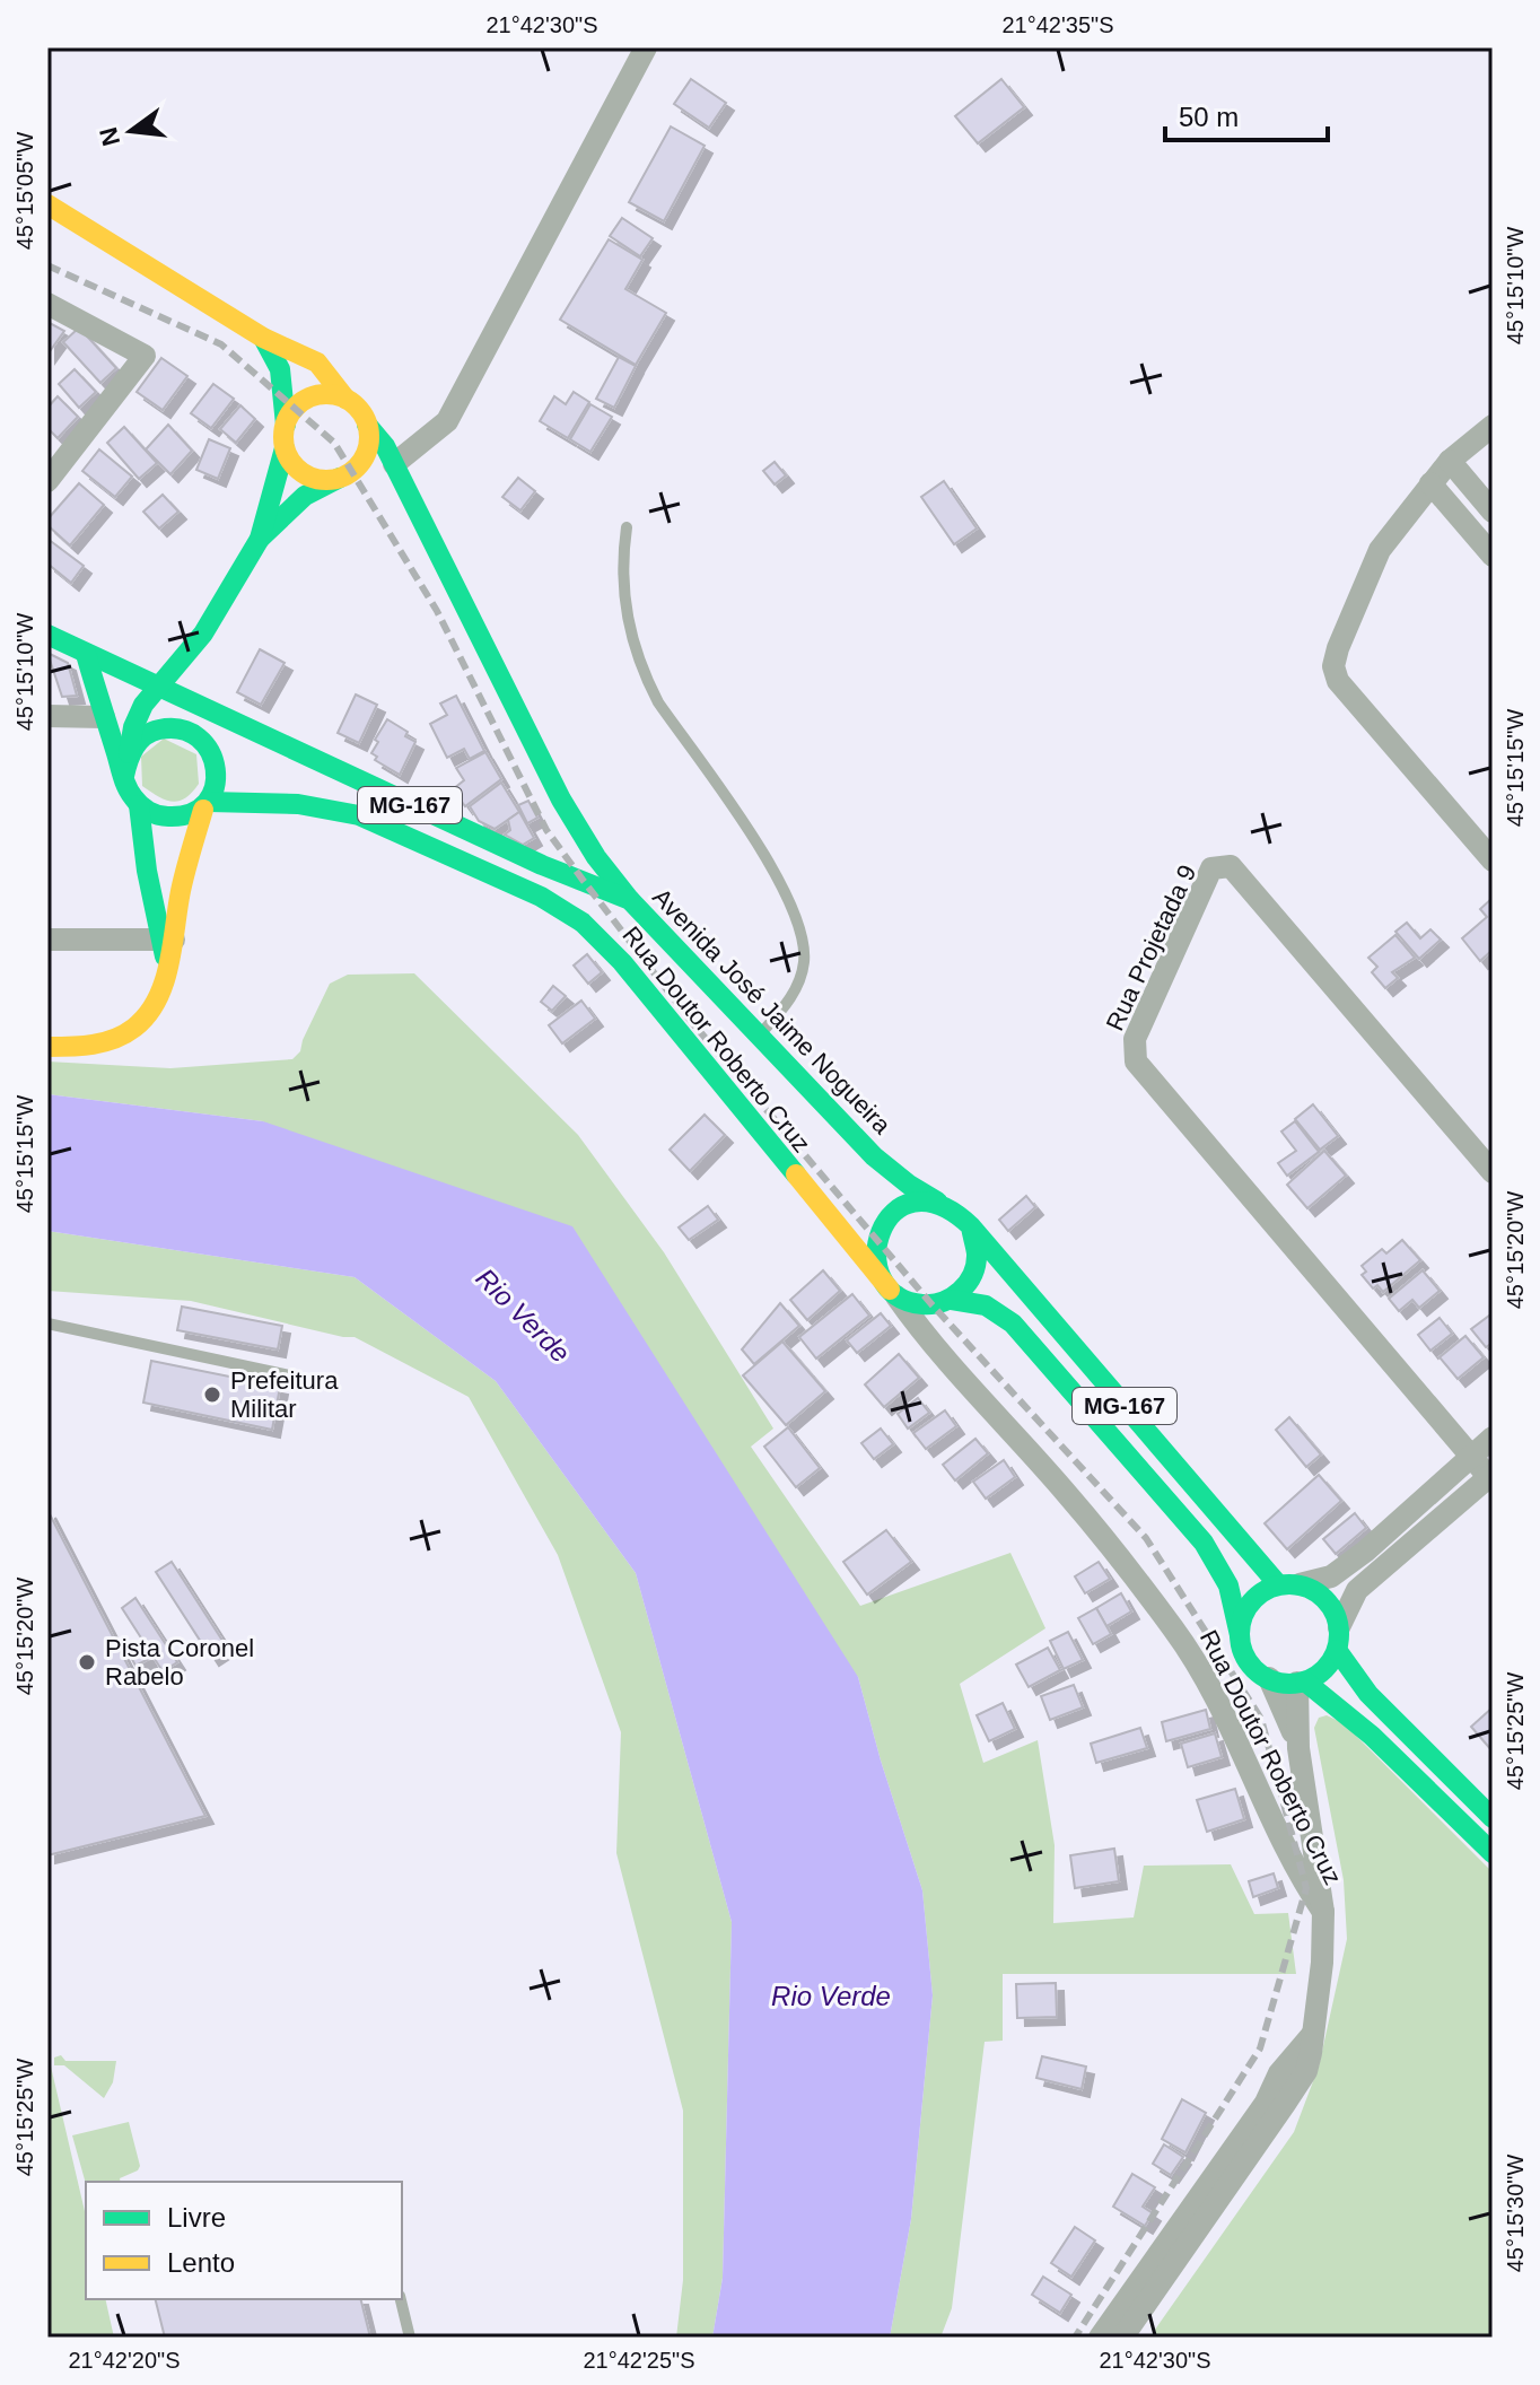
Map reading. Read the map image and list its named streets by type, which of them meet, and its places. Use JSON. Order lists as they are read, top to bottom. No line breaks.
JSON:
{"streets":{"main road":["MG-167","Avenida José Jaime Nogueira","Rua Doutor Roberto Cruz"],"street":["Rua Projetada 9"]},"crossings":[["MG-167","Avenida José Jaime Nogueira"],["MG-167","Rua Doutor Roberto Cruz"],["Avenida José Jaime Nogueira","Rua Doutor Roberto Cruz"]],"water":["Rio Verde"],"places":["Prefeitura Militar","Pista Coronel Rabelo"],"legend":["Livre","Lento"],"scale_bar":"50 m","north":"left","coordinates":["21°42'30\"S","21°42'35\"S","45°15'05\"W","45°15'10\"W","45°15'15\"W","45°15'20\"W","45°15'25\"W","45°15'30\"W","21°42'20\"S","21°42'25\"S"]}
